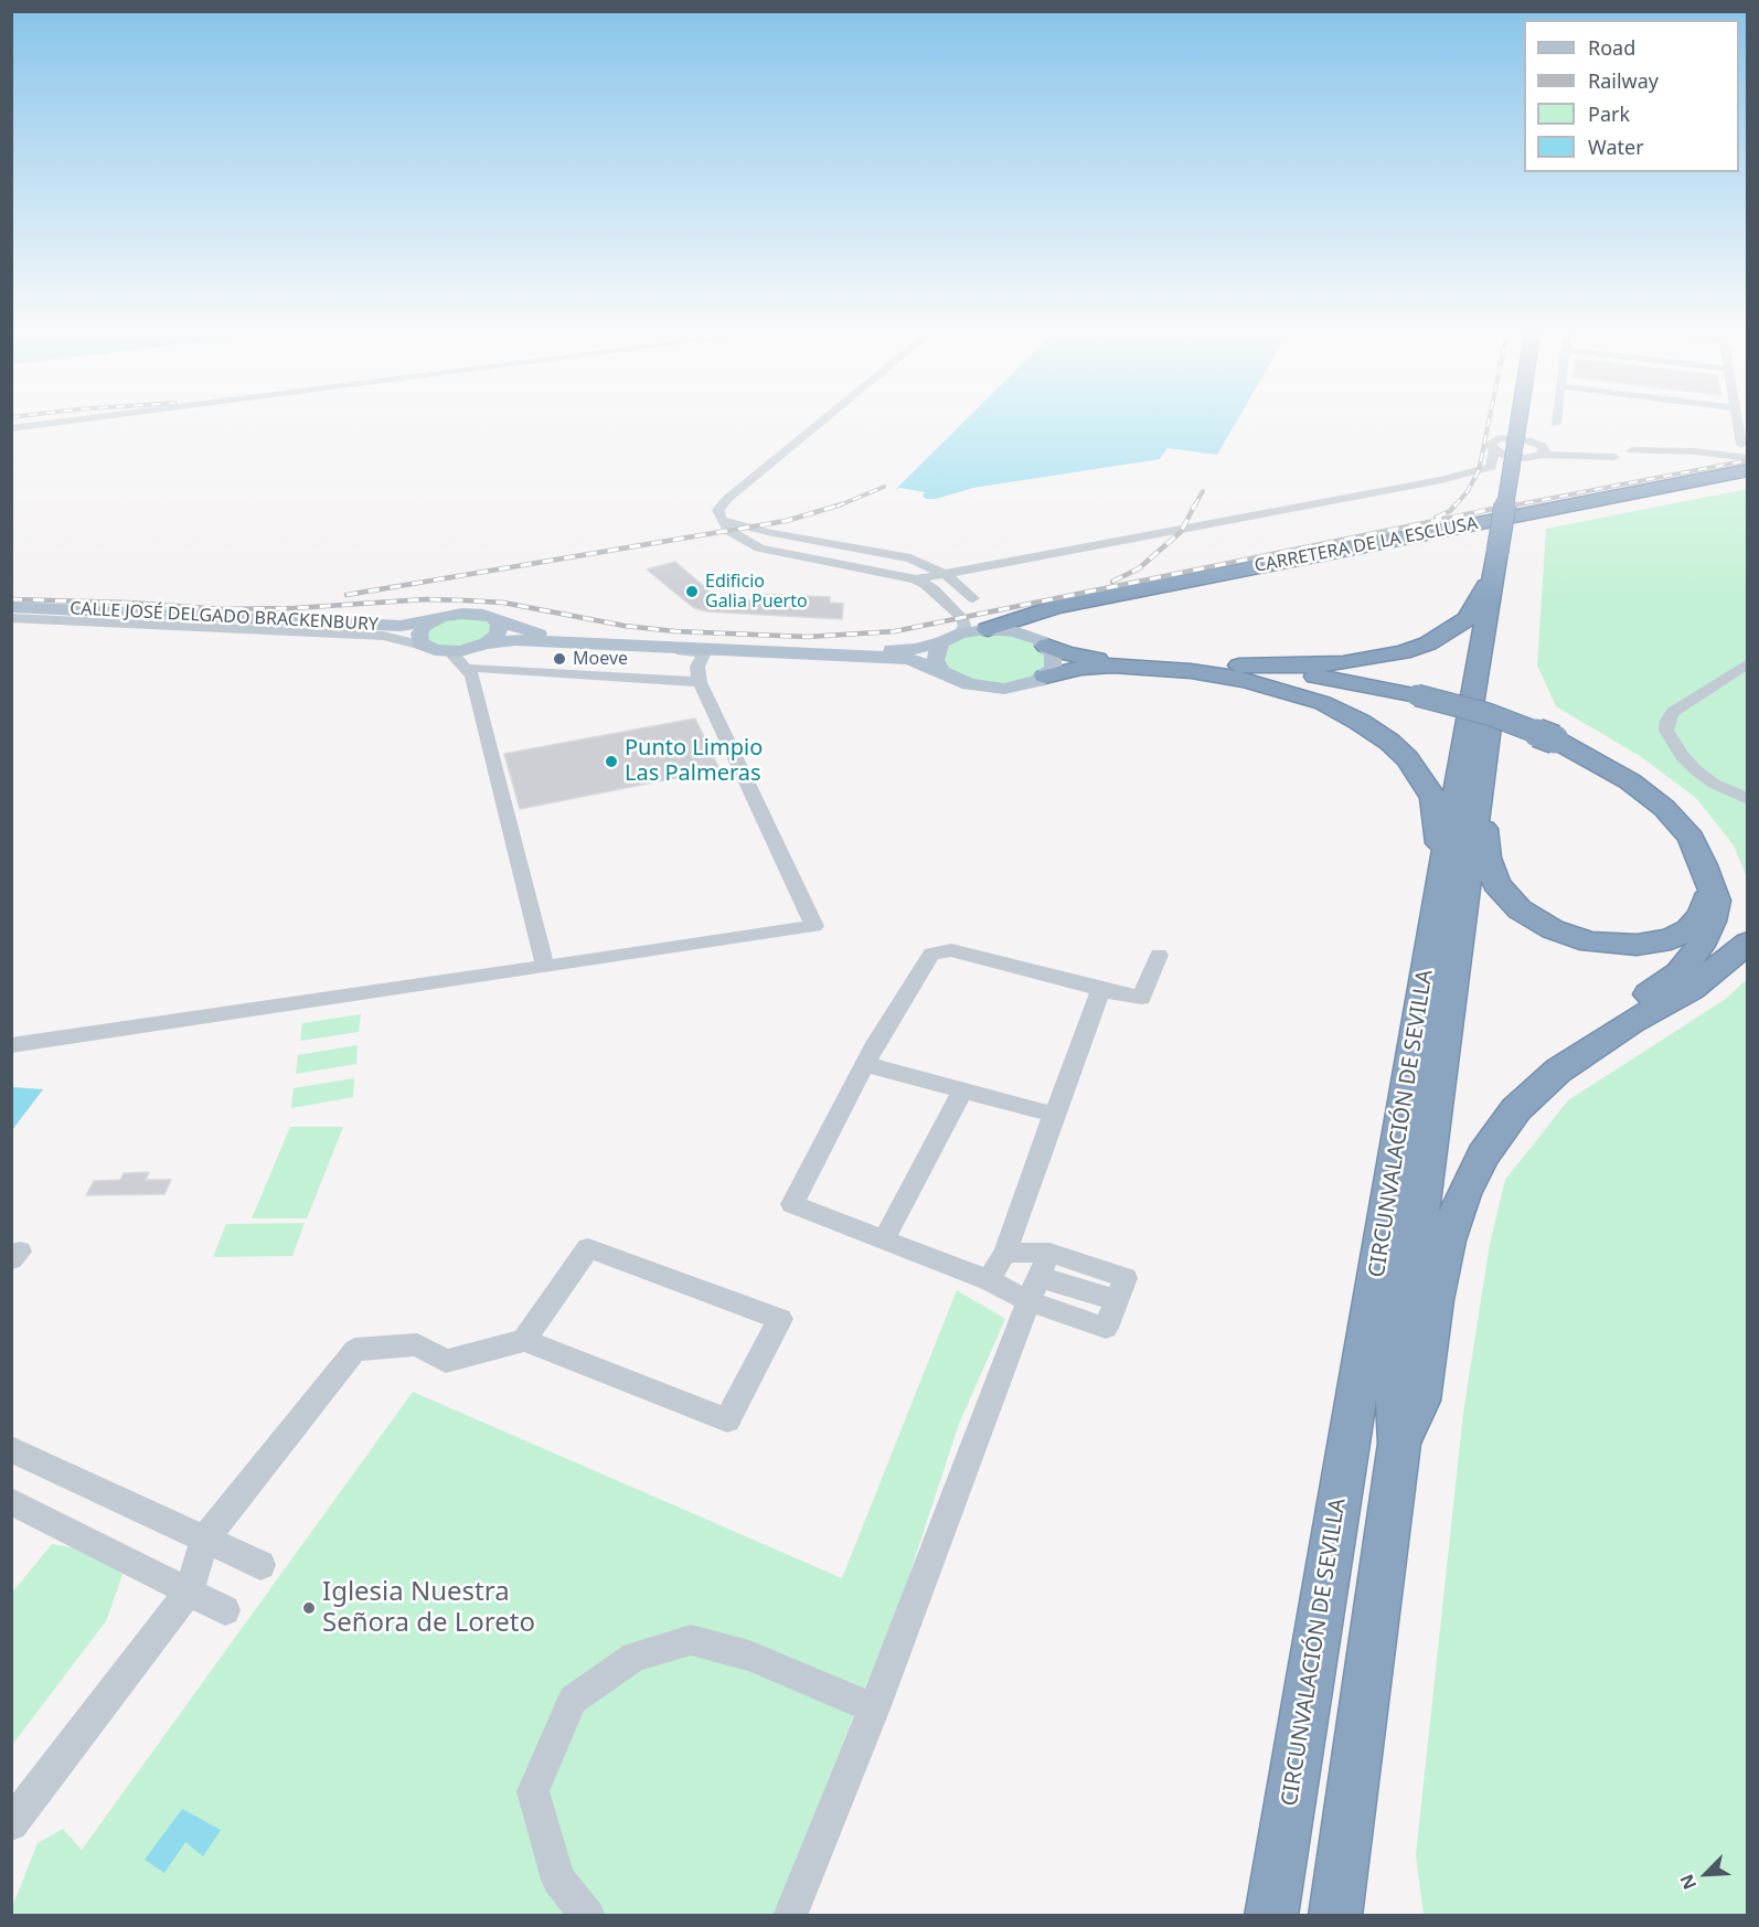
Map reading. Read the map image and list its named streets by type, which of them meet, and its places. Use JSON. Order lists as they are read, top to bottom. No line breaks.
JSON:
{"streets":{"highway":["CARRETERA DE LA ESCLUSA","CIRCUNVALACIÓN DE SEVILLA"],"main road":["CALLE JOSÉ DELGADO BRACKENBURY"]},"places":["Edificio Galia Puerto","Moeve","Punto Limpio Las Palmeras","Iglesia Nuestra Señora de Loreto"],"legend":["Road","Railway","Park","Water"],"north":"bottom left"}
